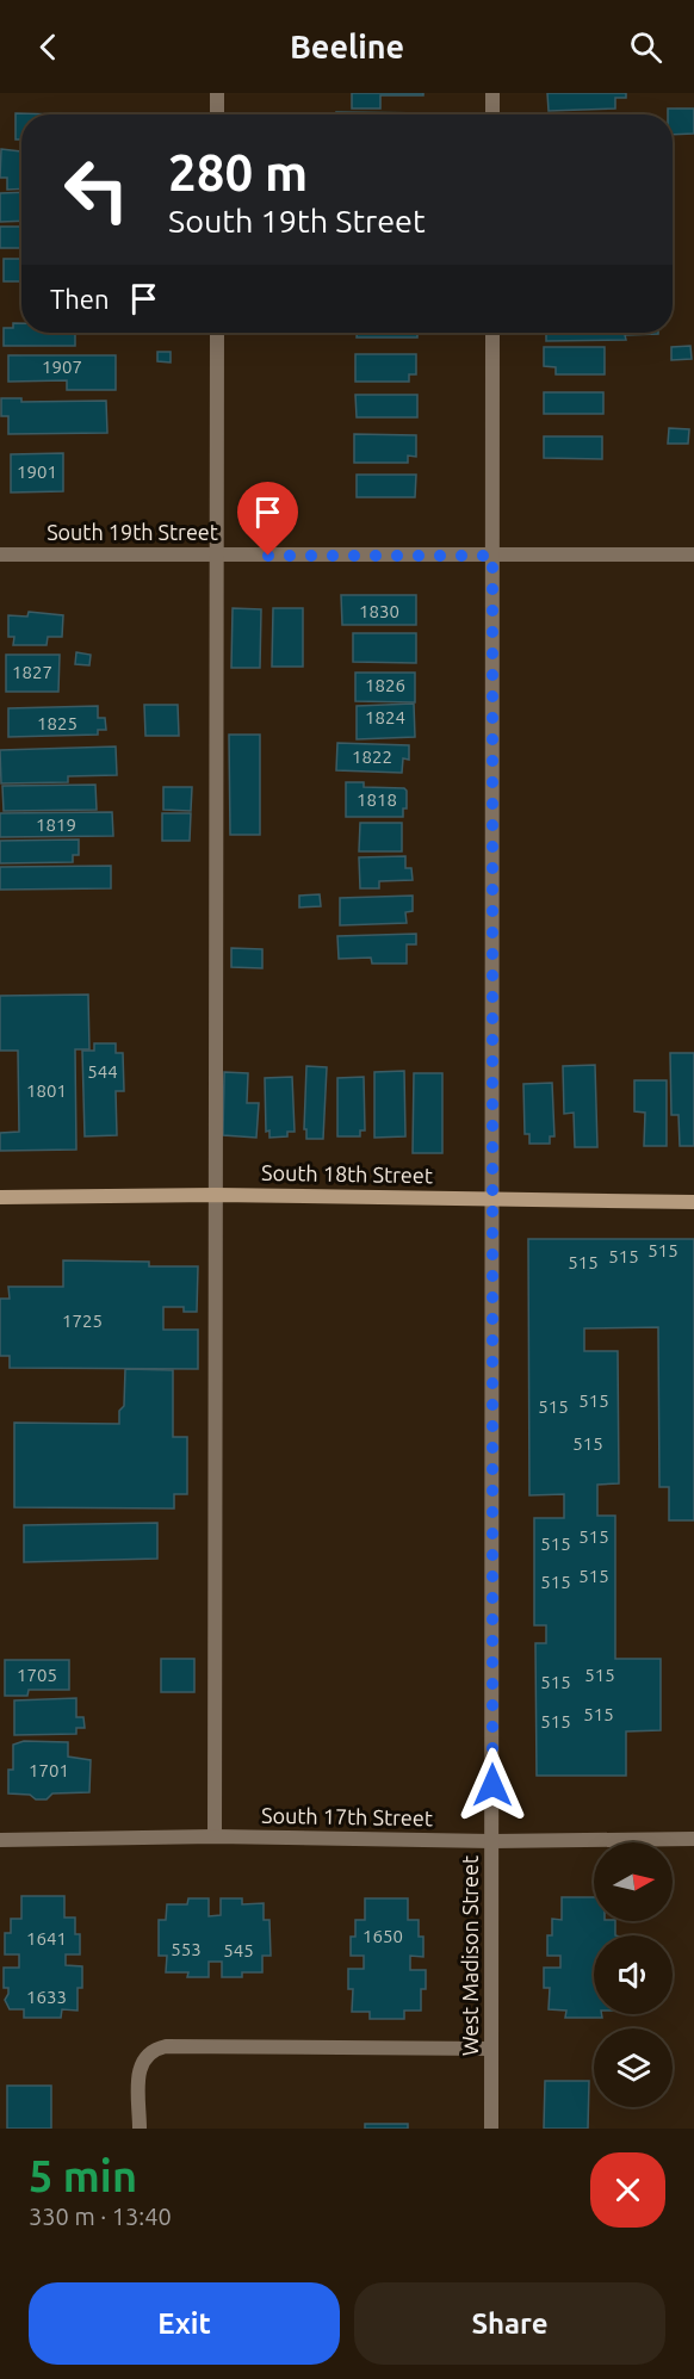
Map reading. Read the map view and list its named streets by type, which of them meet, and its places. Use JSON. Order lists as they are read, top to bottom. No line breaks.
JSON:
{"streets":{"street":["South 19th Street","South 18th Street","South 17th Street","West Madison Street"]},"crossings":[["South 19th Street","West Madison Street"],["South 18th Street","West Madison Street"],["South 17th Street","West Madison Street"]],"house_numbers":["1907","1901","1830","1827","1826","1824","1825","1822","1818","1819","544","1801","515","515","515","1725","515","515","515","515","515","515","515","1705","515","515","515","515","1701","1650","1641","553","545","1633"],"north":"right","page":{"header":"Beeline","turn":["280 m","South 19th Street"],"then":"Then","heading":["5 min","330 m · 13:40"],"buttons":["Exit","Share"]}}
